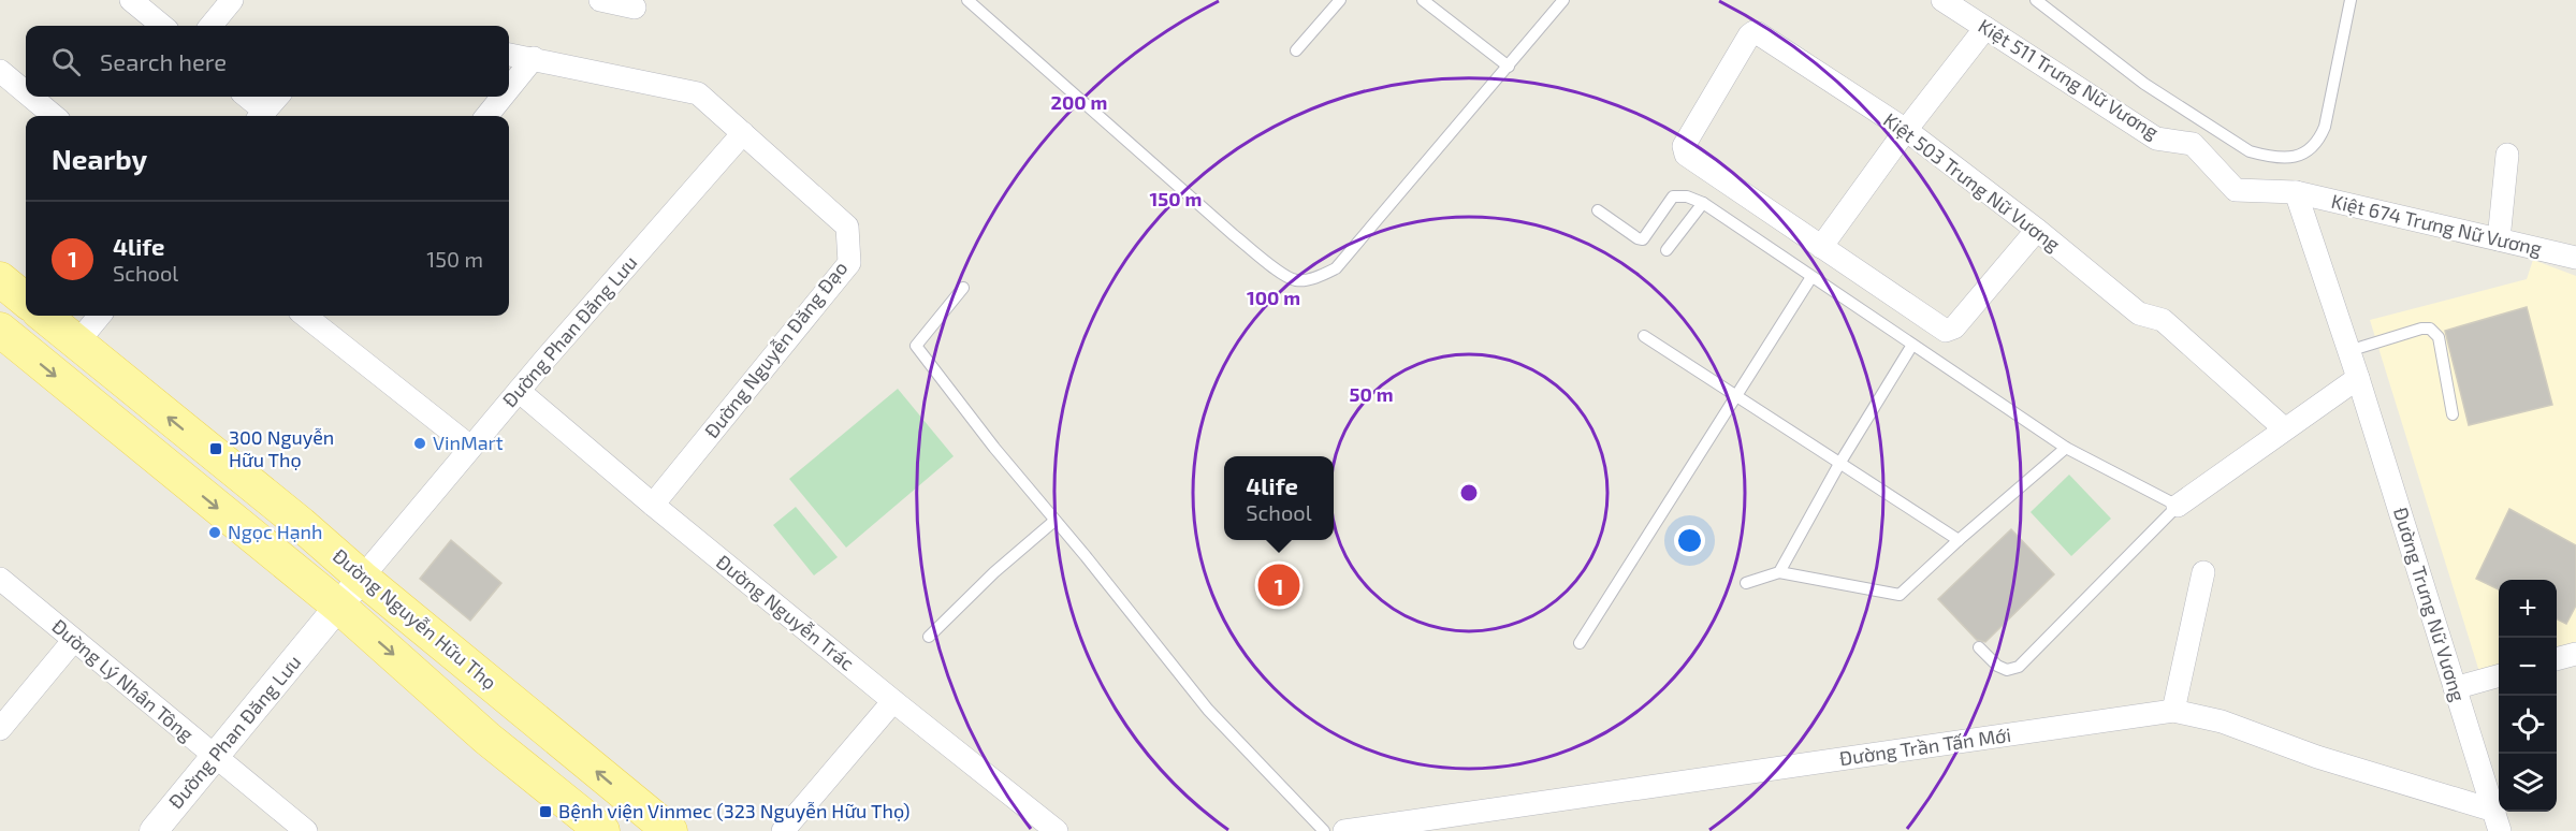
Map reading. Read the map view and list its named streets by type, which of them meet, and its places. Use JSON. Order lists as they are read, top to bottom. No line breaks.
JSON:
{"streets":{"main road":["Đường Nguyễn Hữu Thọ"],"street":["Kiệt 511 Trưng Nữ Vương","Kiệt 503 Trưng Nữ Vương","Kiệt 674 Trưng Nữ Vương","Đường Phan Đăng Lưu","Đường Nguyễn Đăng Đạo","Đường Trưng Nữ Vương","Đường Nguyễn Trác","Đường Lý Nhân Tông","Đường Trần Tấn Mới"]},"crossings":[["Kiệt 511 Trưng Nữ Vương","Kiệt 674 Trưng Nữ Vương"],["Kiệt 511 Trưng Nữ Vương","Đường Trưng Nữ Vương"],["Kiệt 674 Trưng Nữ Vương","Đường Trưng Nữ Vương"],["Đường Phan Đăng Lưu","Đường Nguyễn Đăng Đạo"],["Đường Phan Đăng Lưu","Đường Nguyễn Trác"],["Đường Phan Đăng Lưu","Đường Nguyễn Hữu Thọ"],["Đường Phan Đăng Lưu","Đường Lý Nhân Tông"],["Đường Nguyễn Đăng Đạo","Đường Nguyễn Trác"],["Đường Trưng Nữ Vương","Đường Trần Tấn Mới"]],"places":{"other":["VinMart","Ngọc Hạnh"],"transit":["300 Nguyễn Hữu Thọ","Bệnh viện Vinmec (323 Nguyễn Hữu Thọ)"]},"page":{"search":"Search here","heading":"Nearby","list":[{"mark":"1","name":"4life","note":"School","value":"150 m"}],"popup":["4life","School"],"pins":"1","map_buttons":["+","−"]},"rings":["200 m","150 m","100 m","50 m"]}
